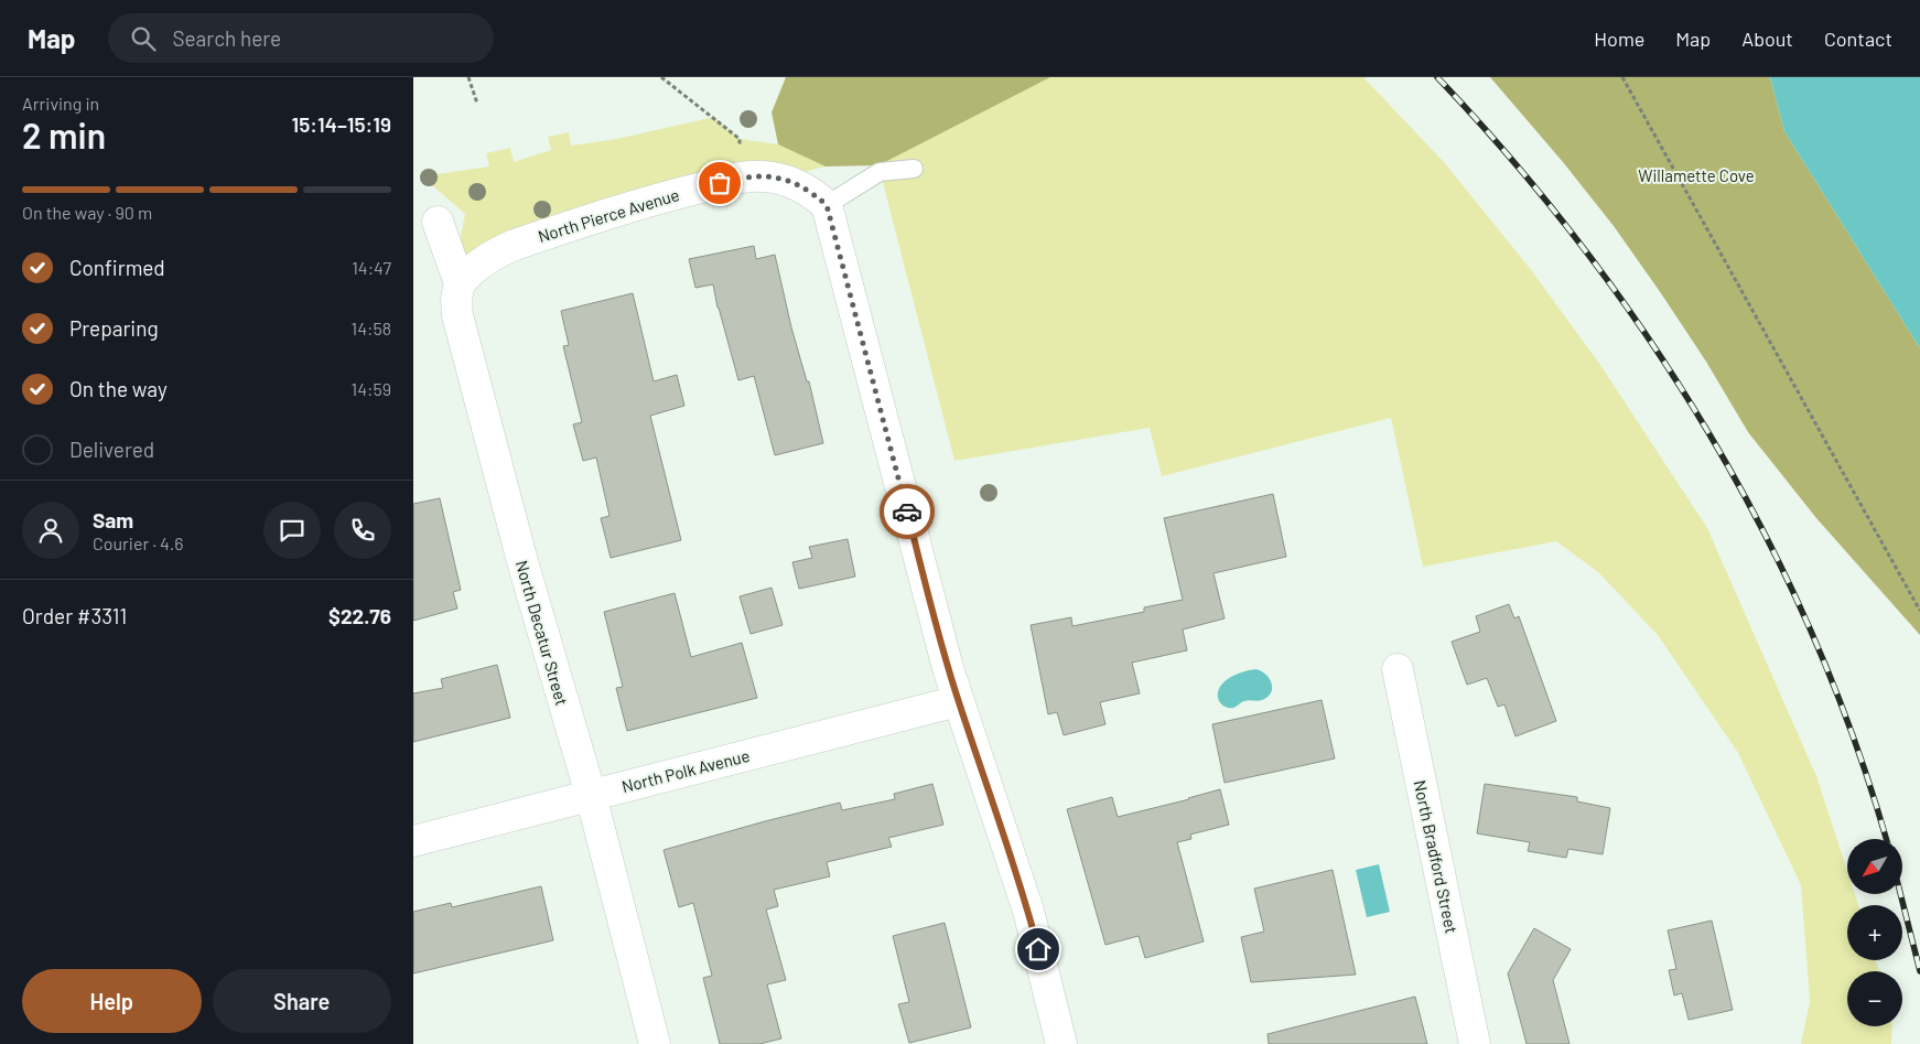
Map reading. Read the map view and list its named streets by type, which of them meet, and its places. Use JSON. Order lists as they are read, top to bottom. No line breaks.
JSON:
{"streets":{"street":["North Pierce Avenue","North Decatur Street","North Polk Avenue","North Bradford Street"]},"crossings":[["North Pierce Avenue","North Decatur Street"],["North Decatur Street","North Polk Avenue"]],"parks":["Willamette Cove"],"north":"bottom left","page":{"header":"Map","search":"Search here","nav":["Home","Map","About","Contact"],"heading":["2 min","Arriving in","15:14–15:19"],"panel":["Sam","Courier · 4.6","Order #3311","$22.76"],"bar":"On the way · 90 m","list":[["Confirmed","14:47"],["Preparing","14:58"],["On the way","14:59"],"Delivered"],"map_buttons":["+","−"],"buttons":["Help","Share"]}}
